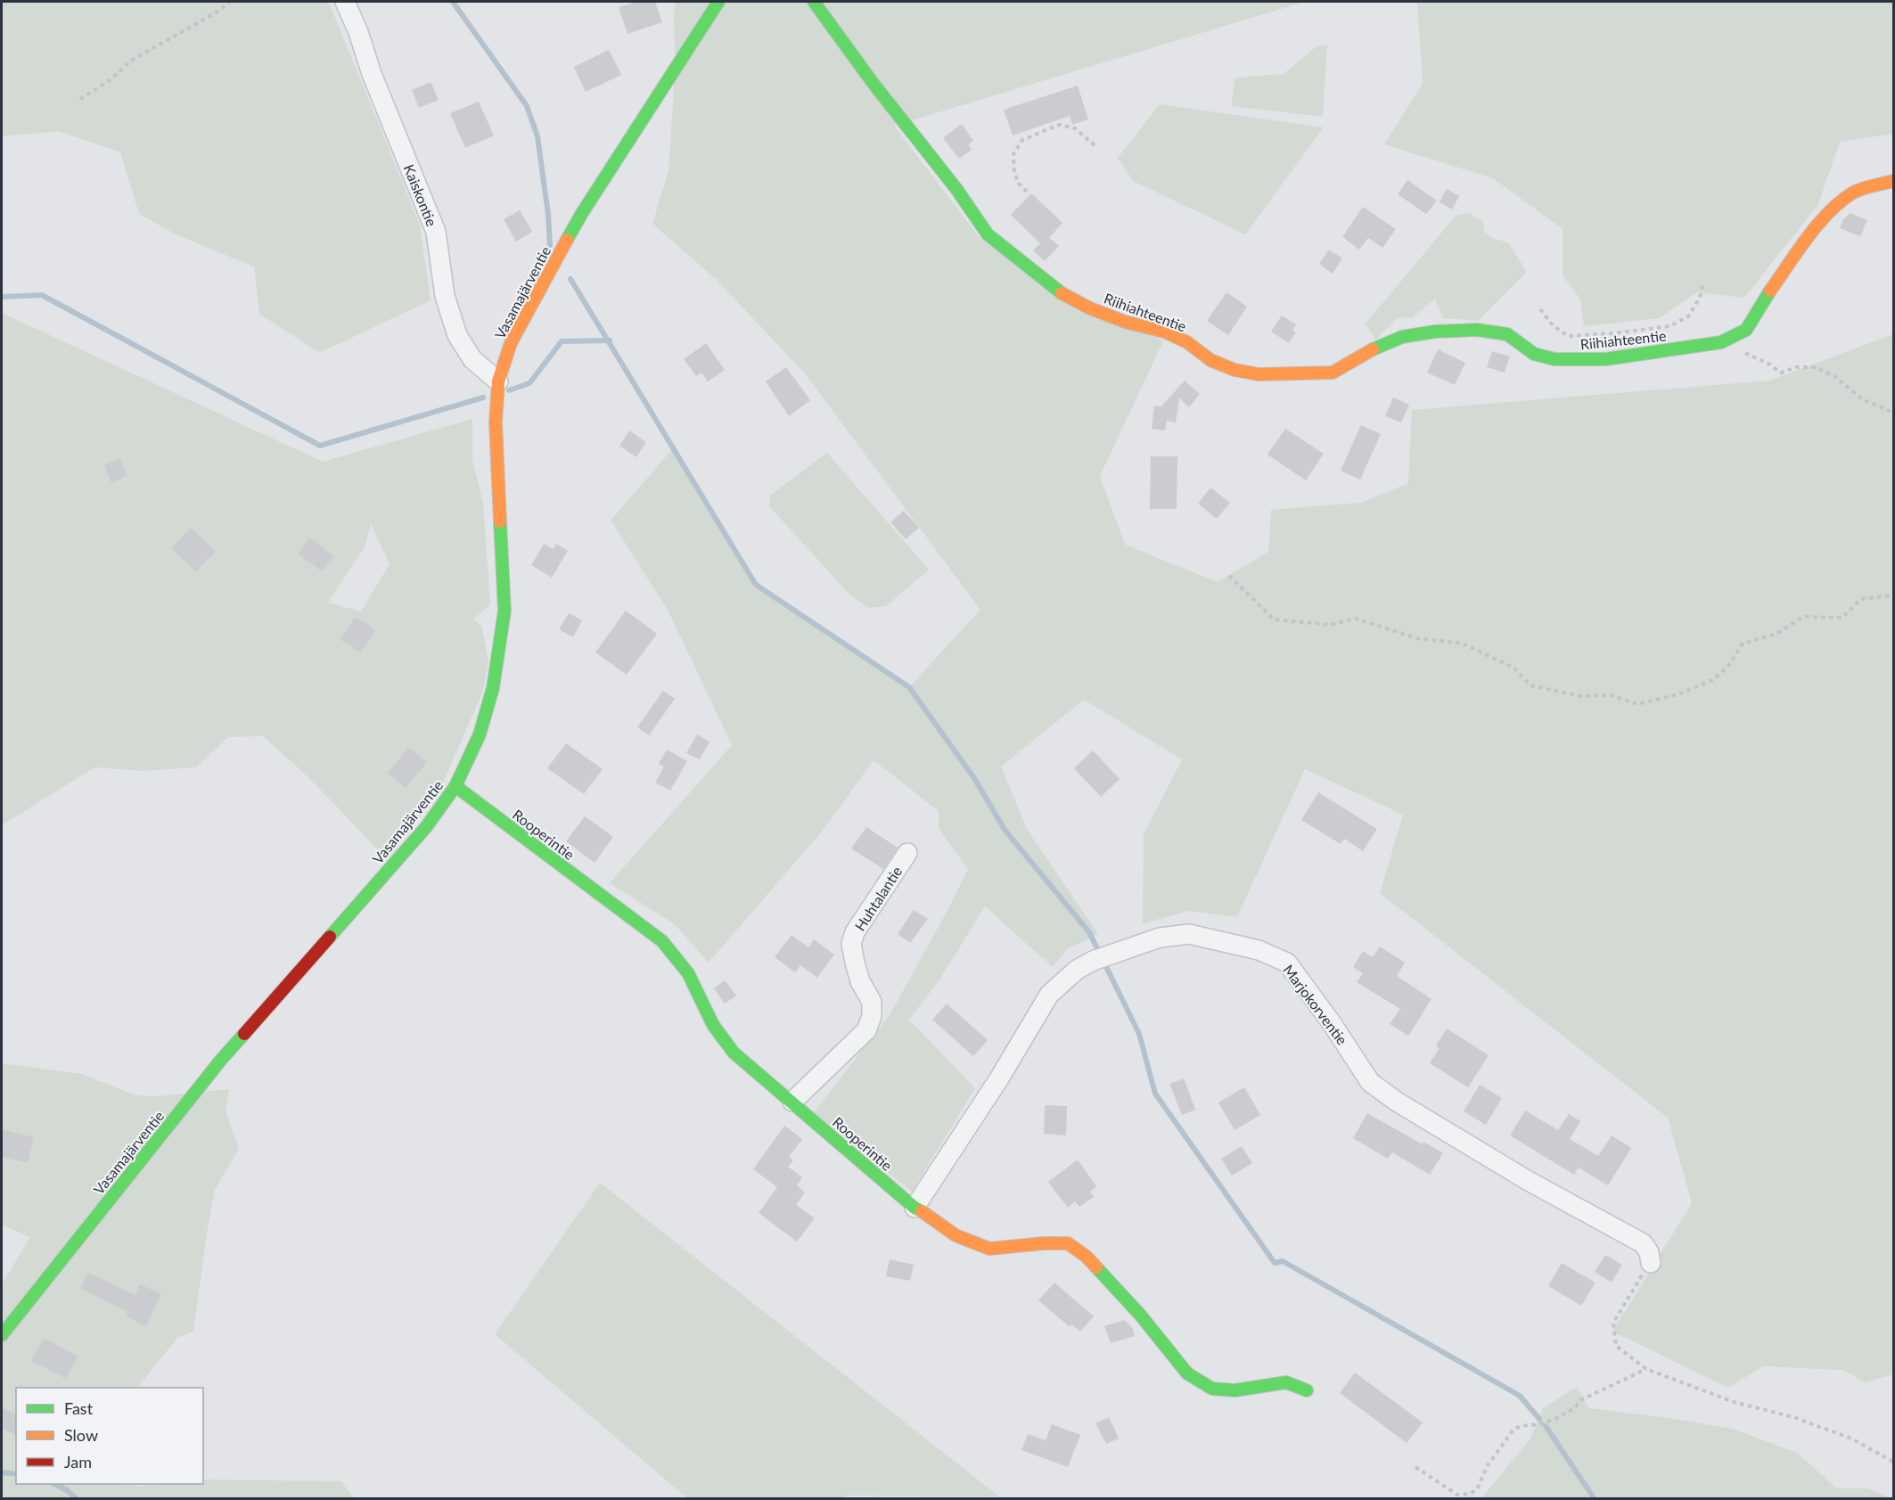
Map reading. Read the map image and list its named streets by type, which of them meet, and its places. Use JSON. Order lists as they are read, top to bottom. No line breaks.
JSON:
{"streets":{"street":["Kaiskontie","Vasamajärventie","Riihiahteentie","Rooperintie","Huhtalantie","Marjokorventie"]},"crossings":[["Kaiskontie","Vasamajärventie"],["Vasamajärventie","Rooperintie"],["Rooperintie","Huhtalantie"],["Rooperintie","Marjokorventie"]],"legend":["Fast","Slow","Jam"]}
